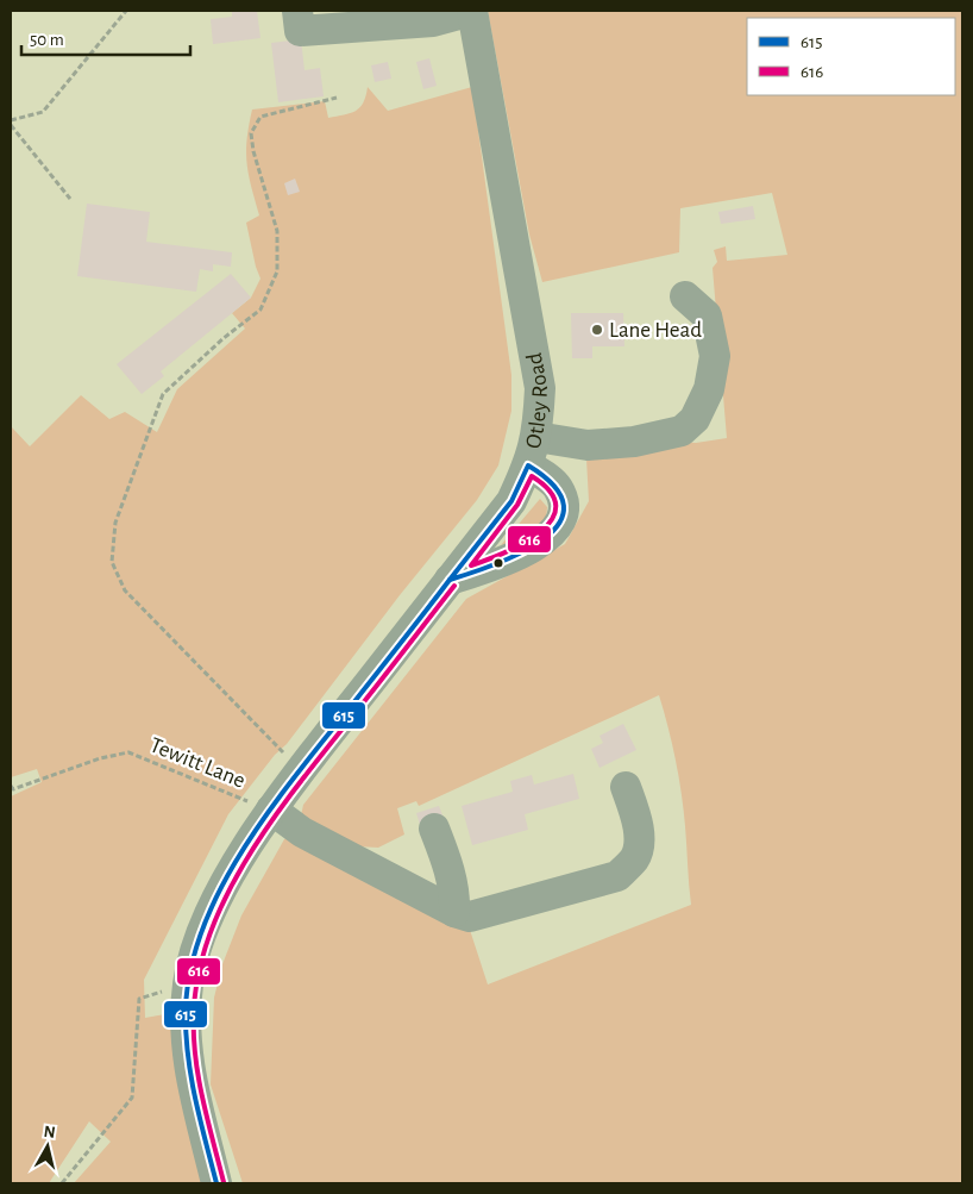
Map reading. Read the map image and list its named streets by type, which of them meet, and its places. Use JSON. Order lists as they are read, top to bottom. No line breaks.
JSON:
{"streets":{"street":["Otley Road"],"path":["Tewitt Lane"]},"crossings":[["Otley Road","Tewitt Lane"]],"places":["Lane Head"],"lines":["transit line 615","transit line 616"],"legend":["615","616"],"scale_bar":"50 m","north":"top"}
